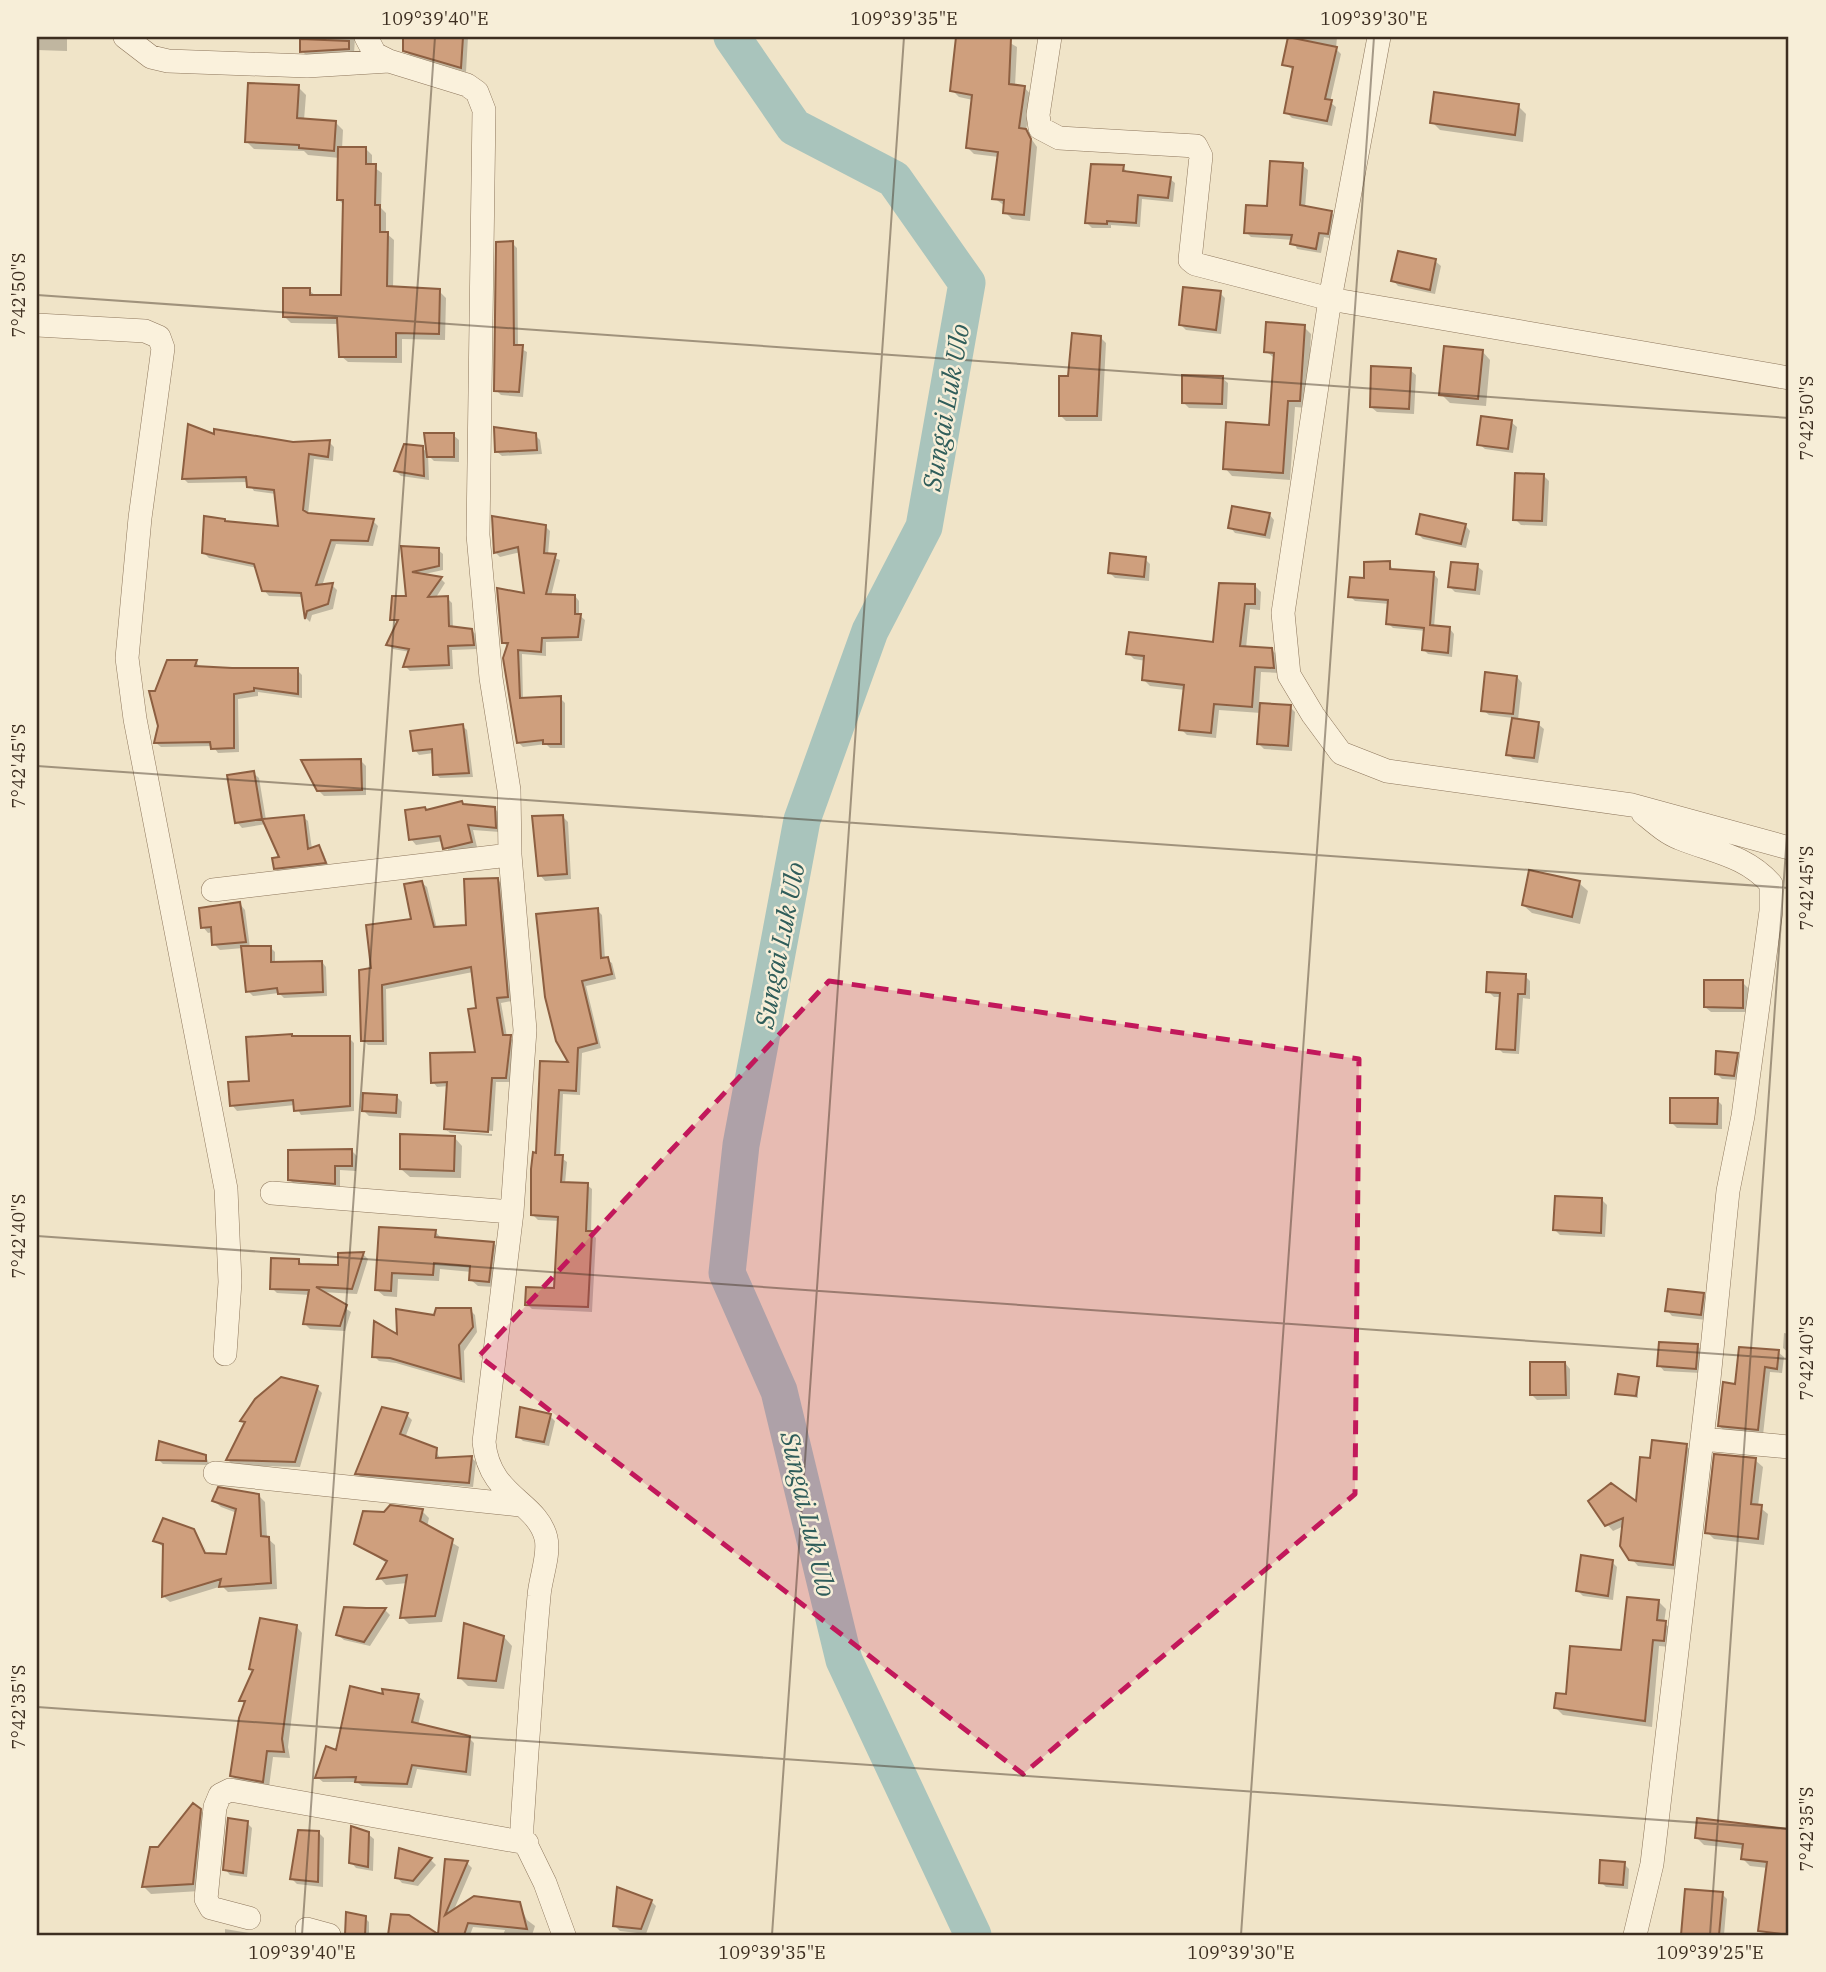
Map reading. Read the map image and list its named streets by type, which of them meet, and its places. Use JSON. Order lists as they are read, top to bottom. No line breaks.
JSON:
{"water":["Sungai Luk Ulo"],"coordinates":["109°39'40\"E","109°39'35\"E","109°39'30\"E","7°42'50\"S","7°42'45\"S","7°42'40\"S","7°42'35\"S","109°39'25\"E"]}
